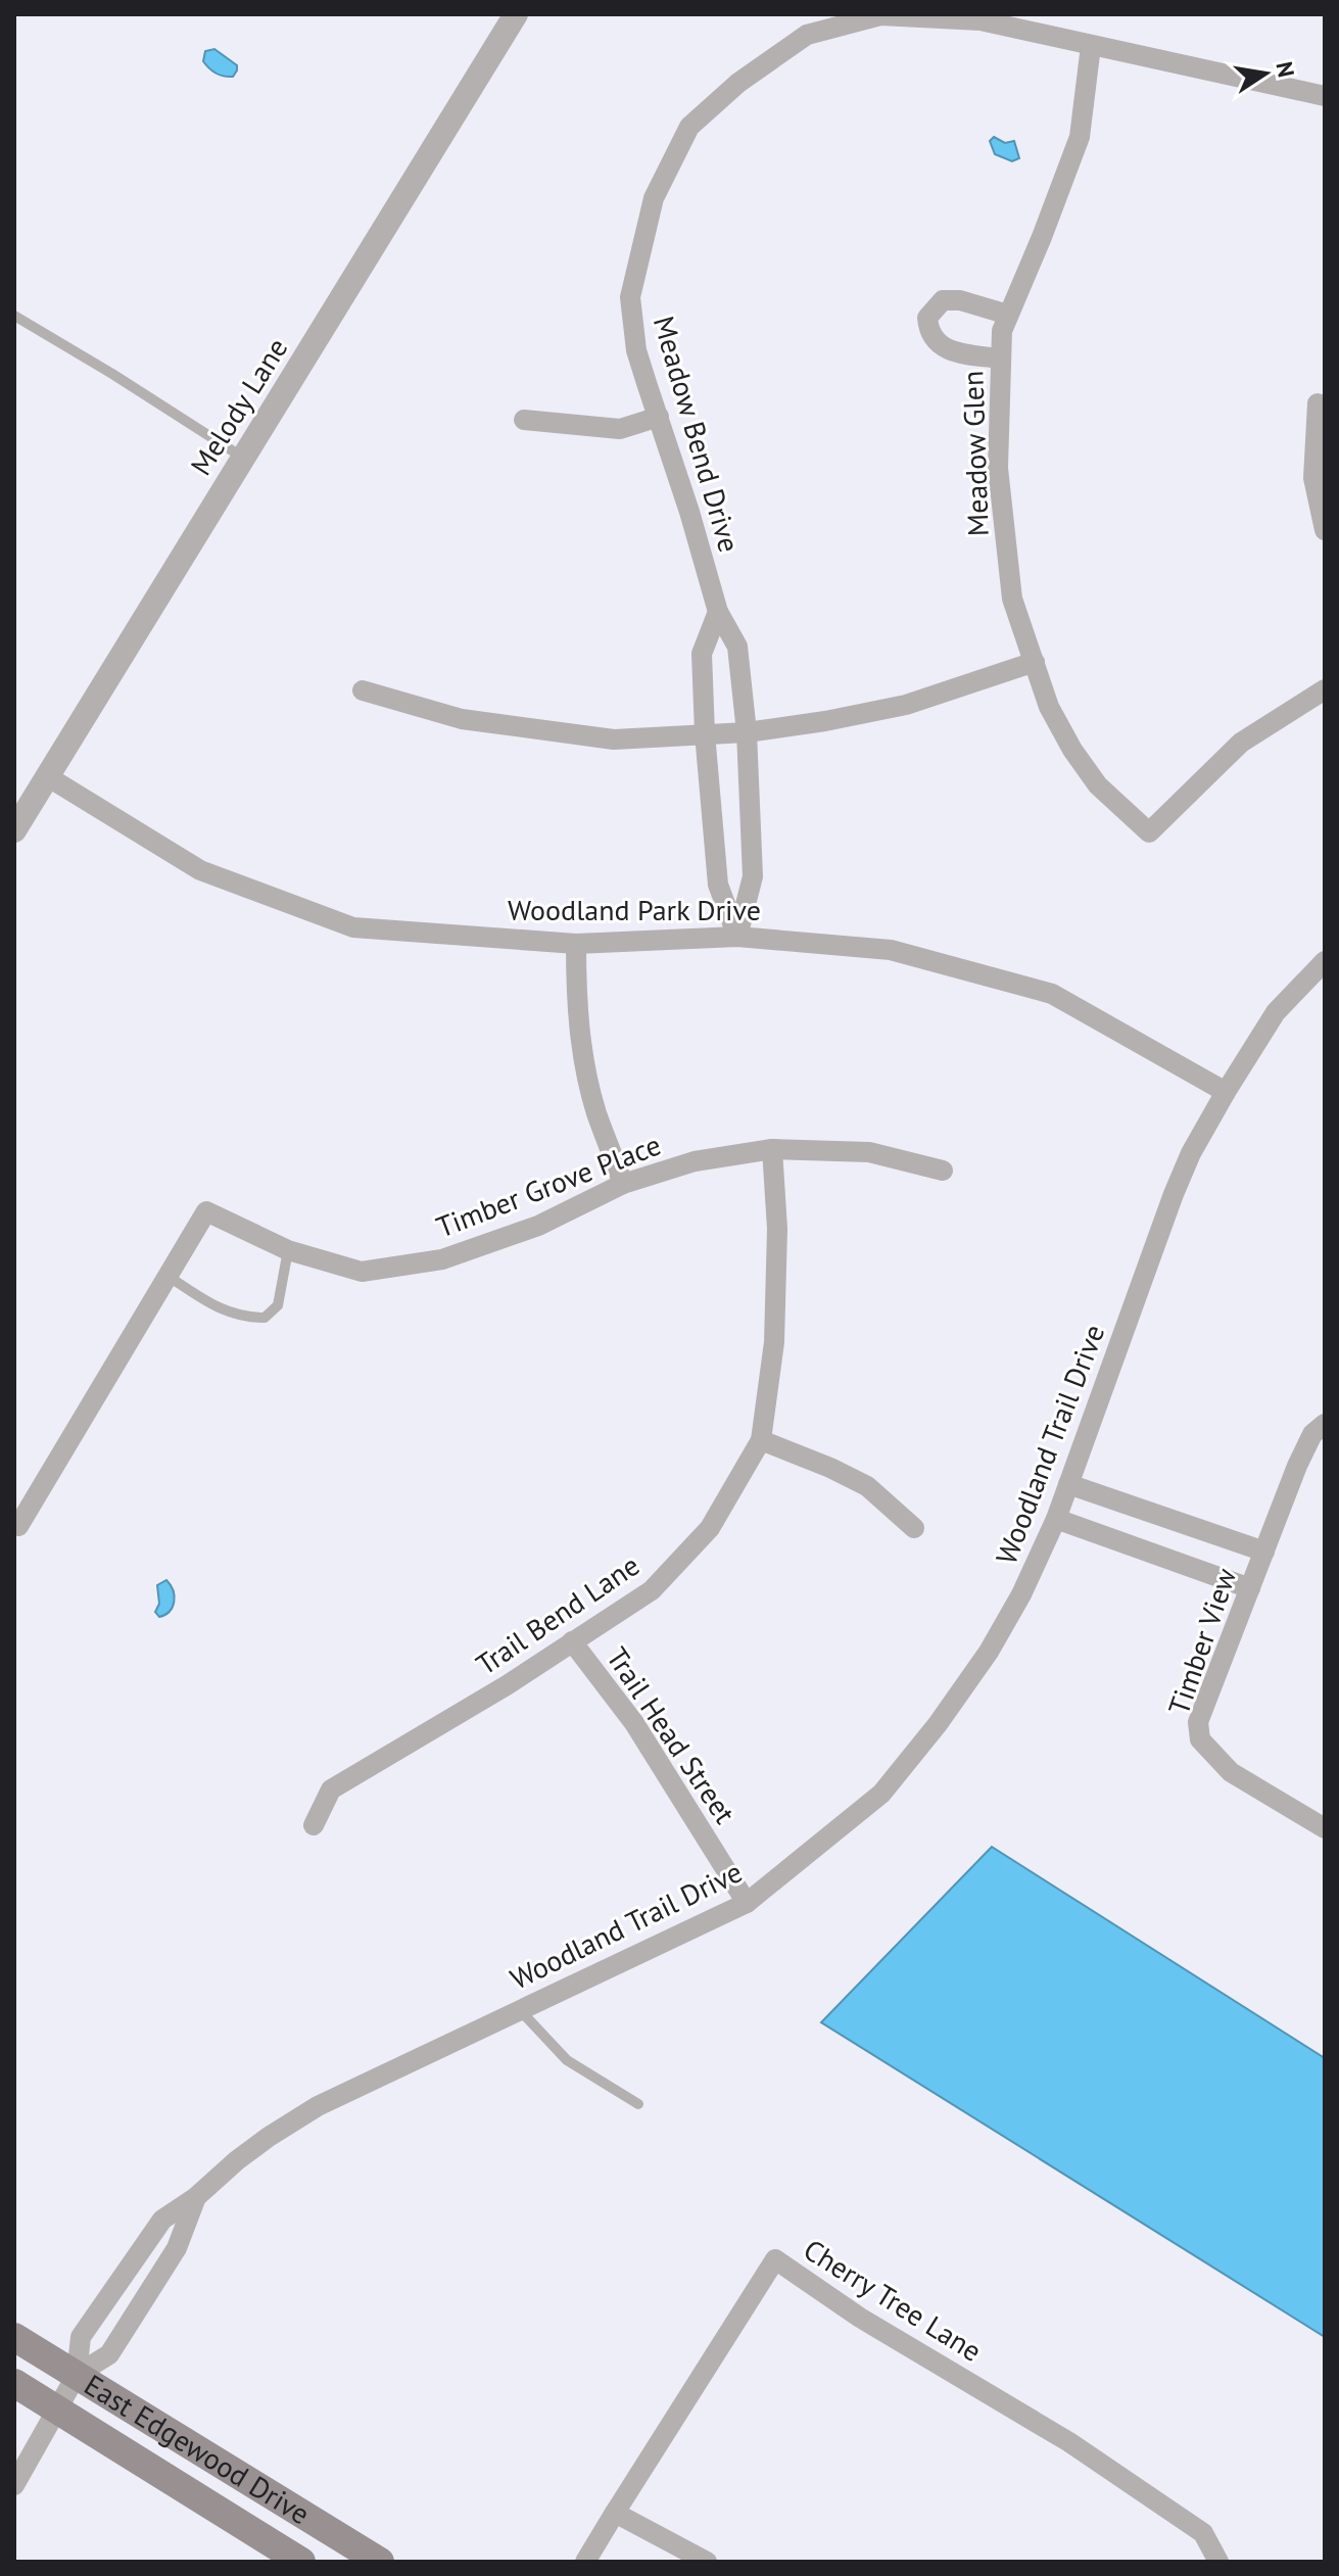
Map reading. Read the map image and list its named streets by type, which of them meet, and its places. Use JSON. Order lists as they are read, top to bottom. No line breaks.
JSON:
{"streets":{"main road":["East Edgewood Drive"],"street":["Melody Lane","Meadow Bend Drive","Meadow Glen","Woodland Park Drive","Timber Grove Place","Woodland Trail Drive","Trail Bend Lane","Timber View","Trail Head Street","Cherry Tree Lane"]},"crossings":[["Melody Lane","Woodland Park Drive"],["Meadow Bend Drive","Meadow Glen"],["Meadow Bend Drive","Woodland Park Drive"],["Woodland Park Drive","Woodland Trail Drive"],["Timber Grove Place","Trail Bend Lane"],["Woodland Trail Drive","Trail Head Street"],["Woodland Trail Drive","East Edgewood Drive"],["Trail Bend Lane","Trail Head Street"]],"north":"right"}
